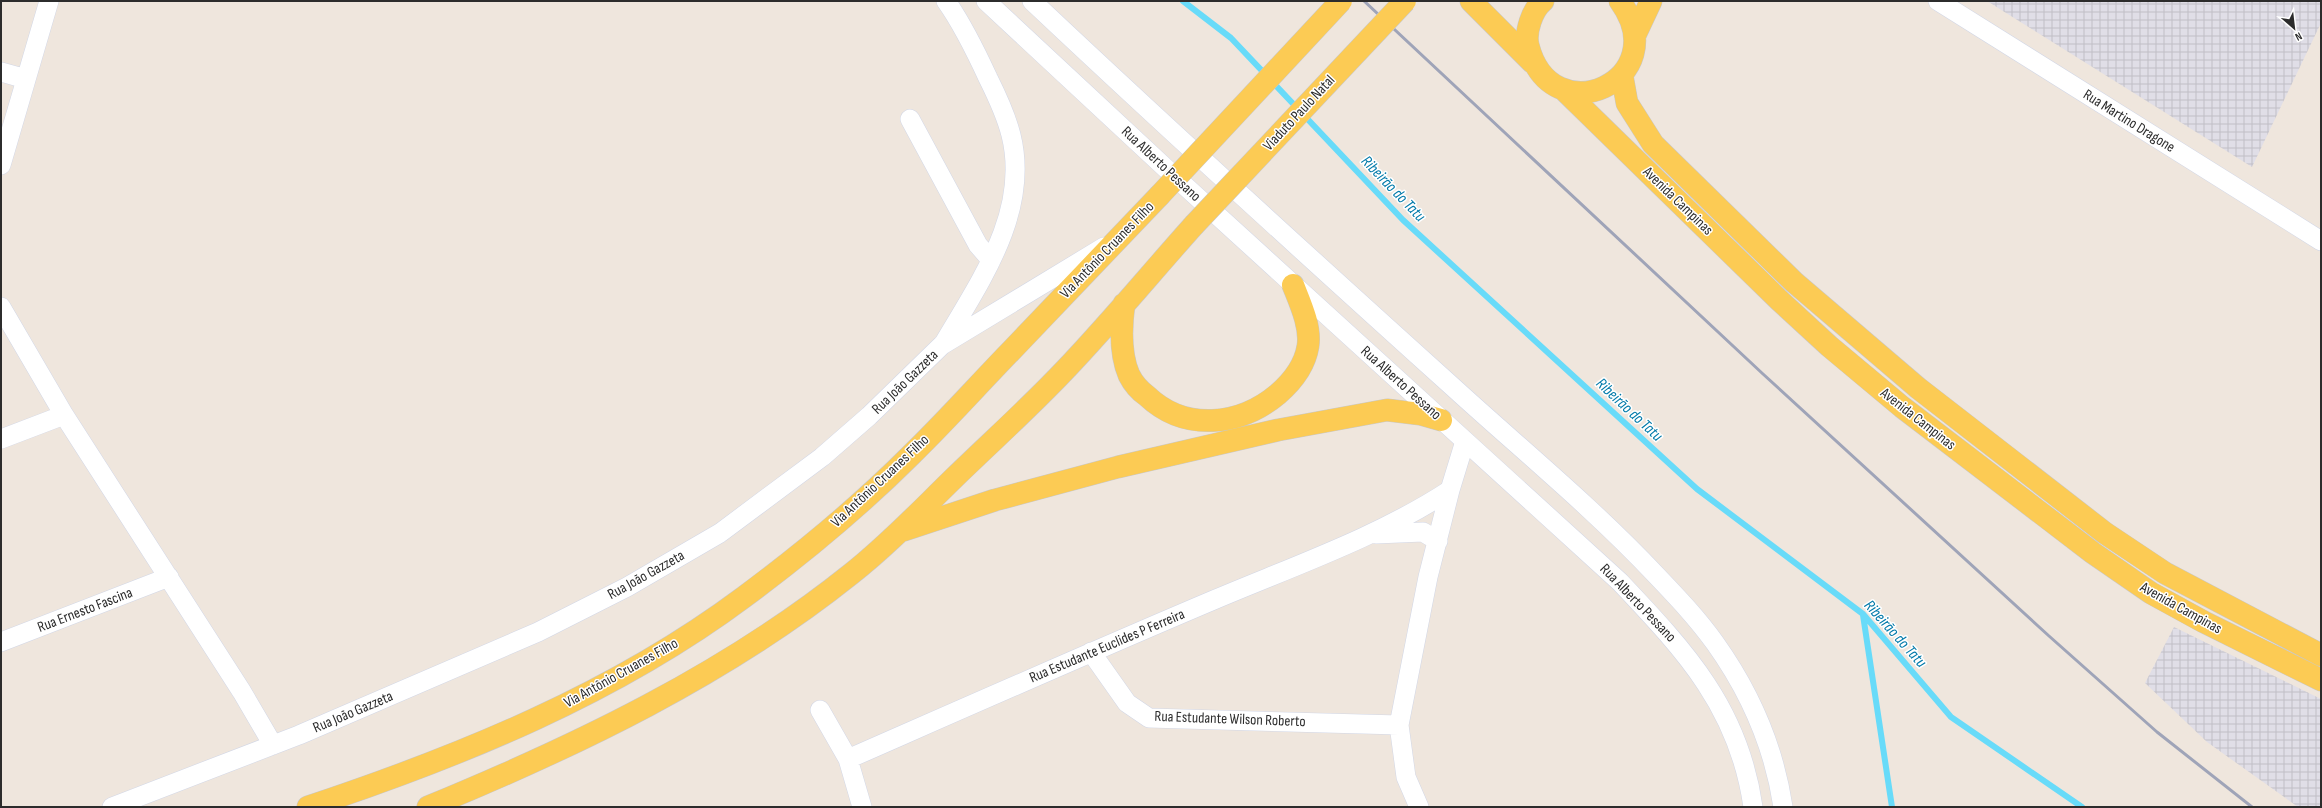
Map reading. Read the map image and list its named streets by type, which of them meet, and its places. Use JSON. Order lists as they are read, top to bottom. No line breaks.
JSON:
{"streets":{"main road":["Viaduto Paulo Natal","Avenida Campinas","Via Antônio Cruanes Filho"],"street":["Rua Martino Dragone","Rua Alberto Pessano","Rua João Gazzeta","Rua Ernesto Fascina","Rua Estudante Euclides P Ferreira","Rua Estudante Wilson Roberto"]},"crossings":[["Via Antônio Cruanes Filho","Rua João Gazzeta"],["Rua Estudante Euclides P Ferreira","Rua Estudante Wilson Roberto"]],"water":["Ribeirão do Tatu"],"north":"bottom right"}
